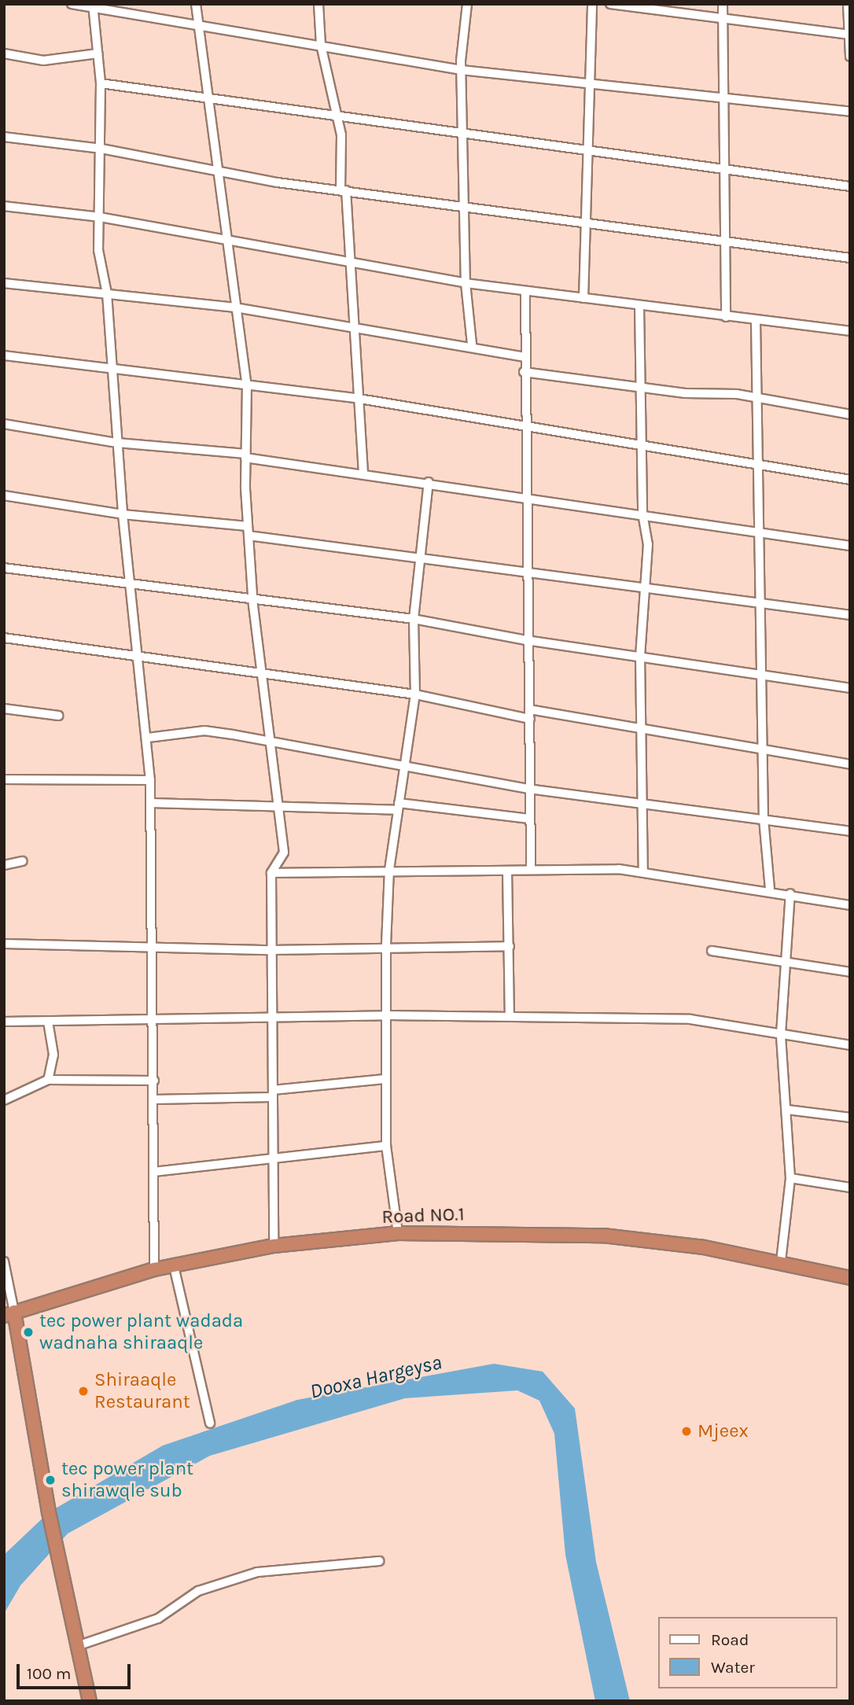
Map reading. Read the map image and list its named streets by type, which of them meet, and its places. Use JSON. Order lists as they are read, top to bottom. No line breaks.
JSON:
{"streets":{"highway":["Road NO.1"]},"water":["Dooxa Hargeysa"],"places":["tec power plant wadada wadnaha shiraaqle","Shiraaqle Restaurant","Mjeex","tec power plant shirawqle sub"],"legend":["Road","Water"],"scale_bar":"100 m"}
